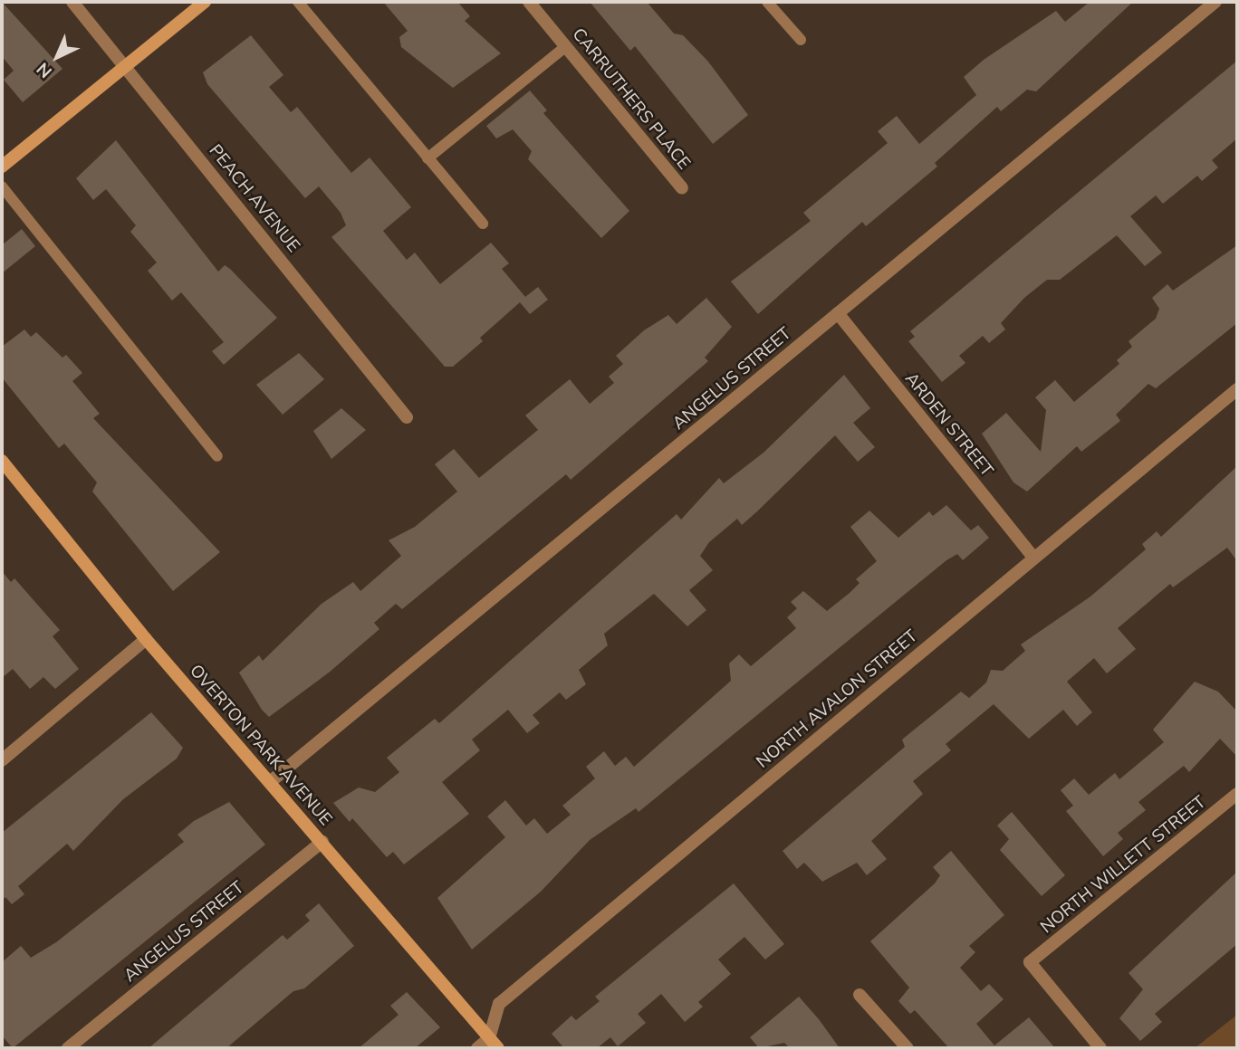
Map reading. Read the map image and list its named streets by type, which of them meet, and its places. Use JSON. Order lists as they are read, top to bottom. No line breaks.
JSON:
{"streets":{"street":["CARRUTHERS PLACE","PEACH AVENUE","ANGELUS STREET","ARDEN STREET","NORTH AVALON STREET","OVERTON PARK AVENUE","NORTH WILLETT STREET"]},"crossings":[["ANGELUS STREET","ARDEN STREET"],["ANGELUS STREET","OVERTON PARK AVENUE"],["ARDEN STREET","NORTH AVALON STREET"],["NORTH AVALON STREET","OVERTON PARK AVENUE"]],"north":"bottom left"}
